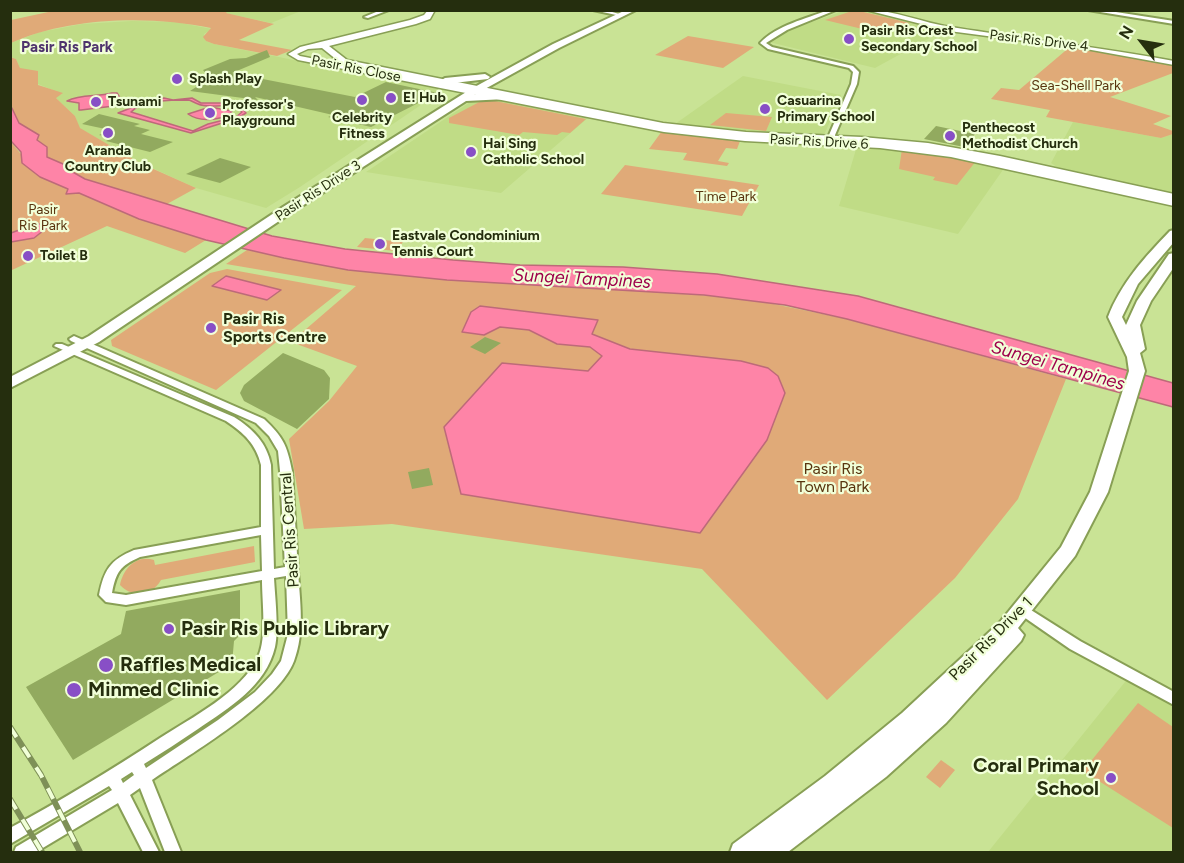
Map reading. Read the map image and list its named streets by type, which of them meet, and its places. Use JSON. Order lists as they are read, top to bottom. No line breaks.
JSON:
{"streets":{"main road":["Pasir Ris Drive 3","Pasir Ris Drive 1"],"street":["Pasir Ris Drive 4","Pasir Ris Close","Pasir Ris Drive 6","Pasir Ris Central"]},"crossings":[["Pasir Ris Close","Pasir Ris Drive 6"],["Pasir Ris Close","Pasir Ris Drive 3"],["Pasir Ris Drive 6","Pasir Ris Drive 3"],["Pasir Ris Drive 3","Pasir Ris Central"]],"districts":["Pasir Ris Park"],"water":["Sungei Tampines"],"parks":["Sea-Shell Park","Time Park","Pasir Ris Park","Pasir Ris Town Park"],"places":["Pasir Ris Crest Secondary School","Splash Play","E! Hub","Celebrity Fitness","Tsunami","Casuarina Primary School","Professor's Playground","Aranda Country Club","Penthecost Methodist Church","Hai Sing Catholic School","Eastvale Condominium Tennis Court","Toilet B","Pasir Ris Sports Centre","Pasir Ris Public Library","Raffles Medical","Minmed Clinic","Coral Primary School"],"north":"top left"}
